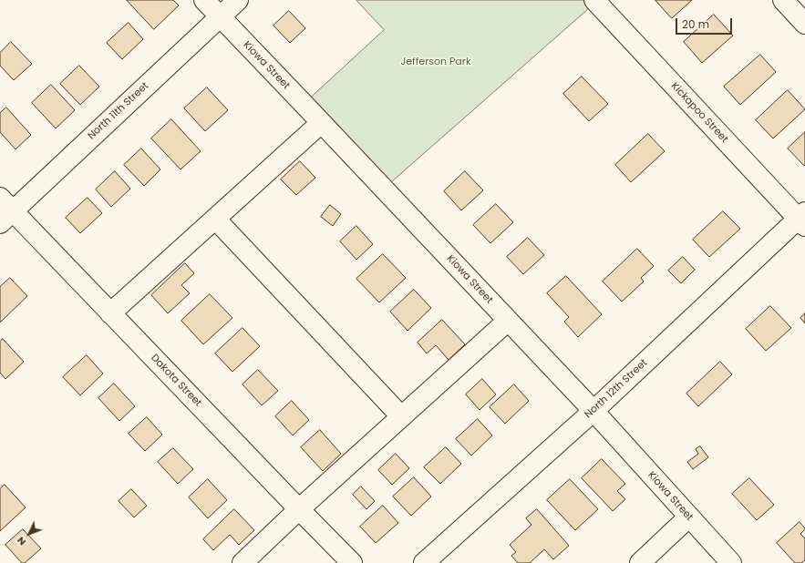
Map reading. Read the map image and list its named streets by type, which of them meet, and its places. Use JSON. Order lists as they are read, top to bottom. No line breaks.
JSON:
{"streets":{"street":["Kiowa Street","North 11th Street","Kickapoo Street","Dakota Street","North 12th Street"]},"crossings":[["Kiowa Street","North 11th Street"],["Kiowa Street","North 12th Street"],["North 11th Street","Dakota Street"],["Kickapoo Street","North 12th Street"]],"parks":["Jefferson Park"],"scale_bar":"20 m","north":"bottom left"}
